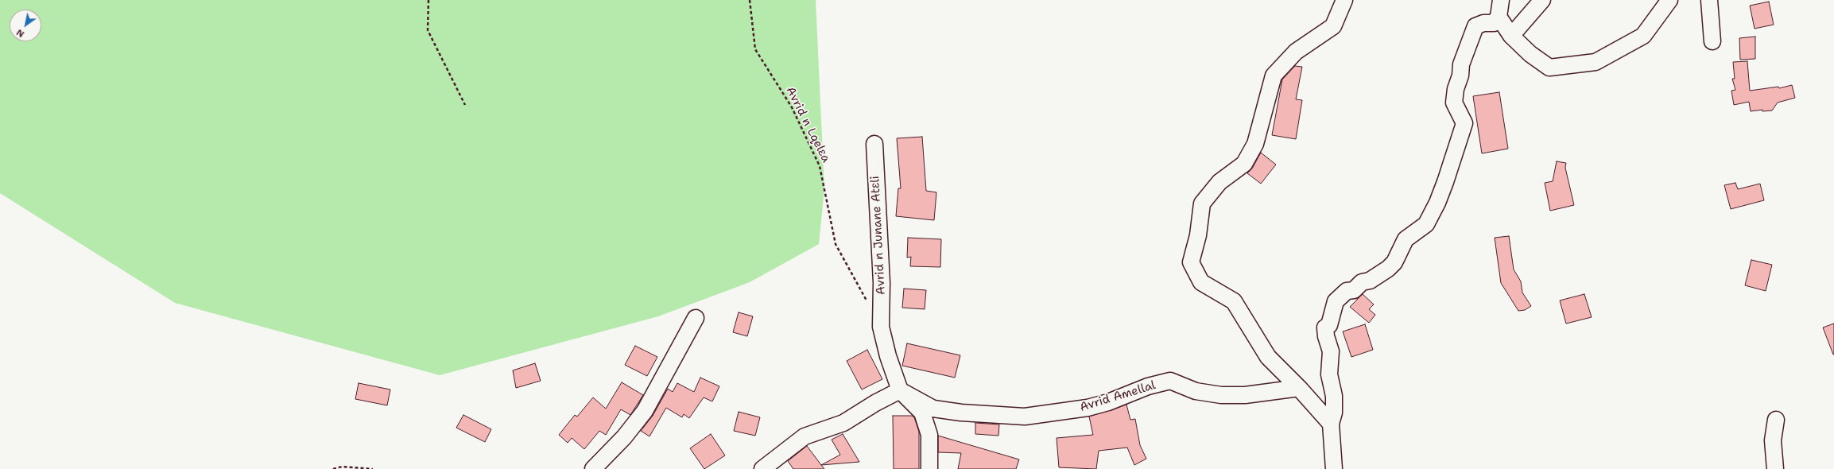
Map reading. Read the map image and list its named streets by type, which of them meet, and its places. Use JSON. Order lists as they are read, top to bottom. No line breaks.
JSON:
{"streets":{"street":["Avrid n Junane Atɛli","Avrid Amellal"],"path":["Avrid n Lqelɛa"]},"crossings":[["Avrid n Junane Atɛli","Avrid Amellal"]],"north":"bottom left"}
